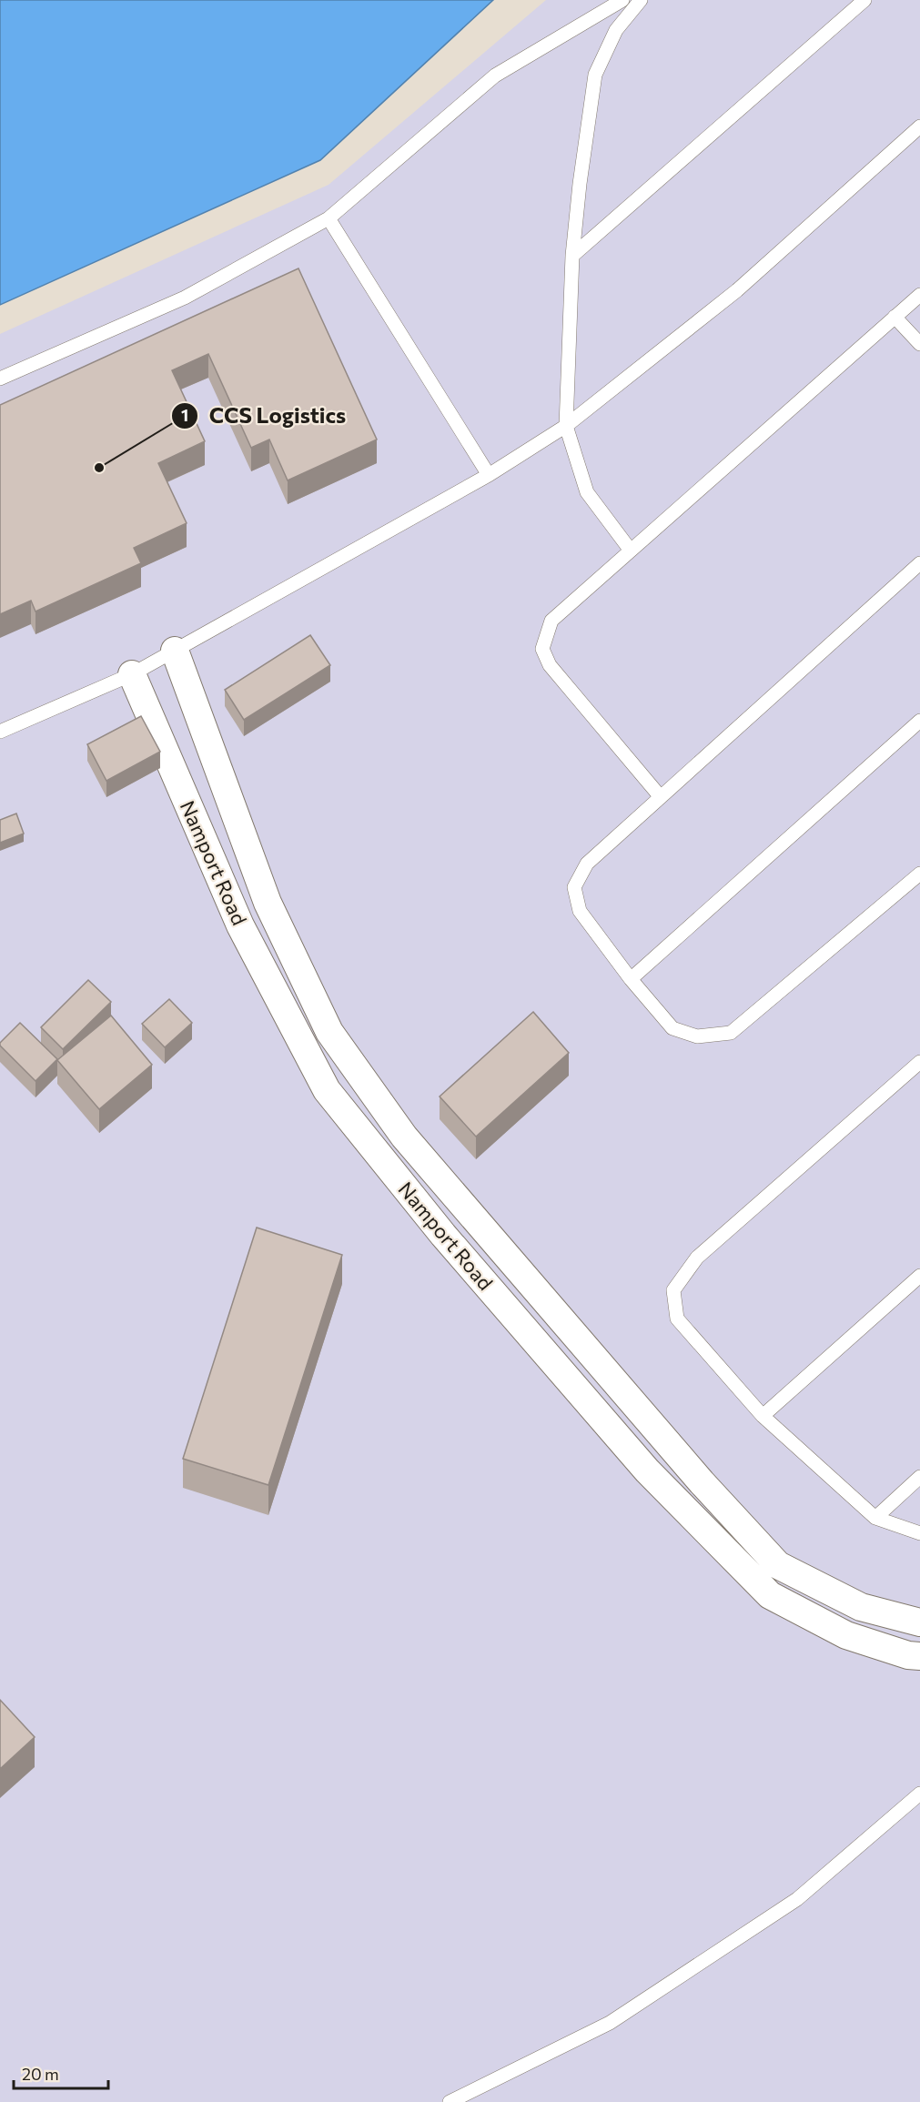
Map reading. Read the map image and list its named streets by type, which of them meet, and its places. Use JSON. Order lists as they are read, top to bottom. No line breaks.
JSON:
{"streets":{"street":["Namport Road"]},"places":["CCS Logistics"],"scale_bar":"20 m"}
